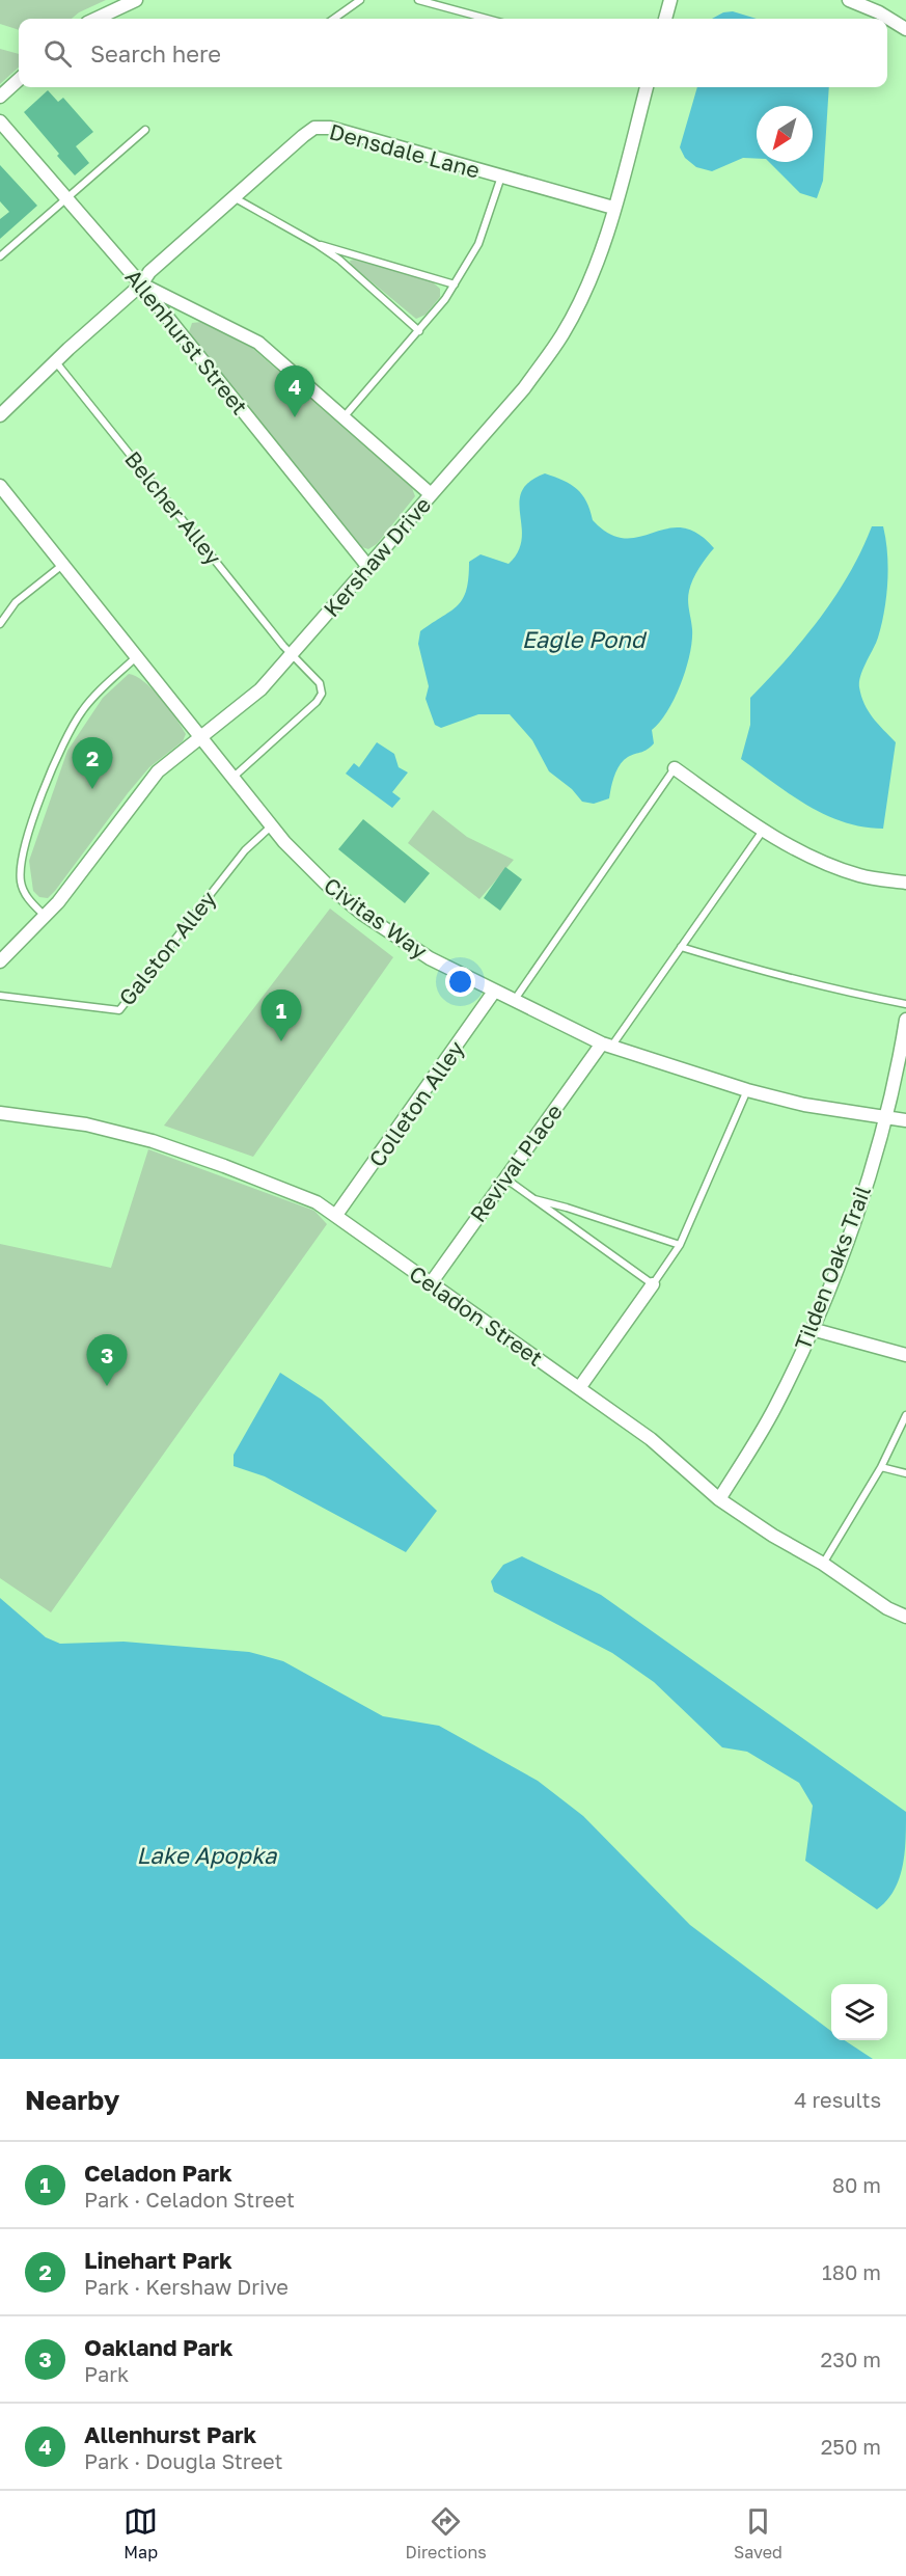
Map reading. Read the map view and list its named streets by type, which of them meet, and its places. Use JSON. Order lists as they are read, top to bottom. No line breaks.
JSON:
{"streets":{"street":["Densdale Lane","Allenhurst Street","Kershaw Drive","Civitas Way","Colleton Alley","Revival Place","Tilden Oaks Trail","Celadon Street"],"lane":["Belcher Alley","Galston Alley"]},"crossings":[["Densdale Lane","Allenhurst Street"],["Densdale Lane","Belcher Alley"],["Densdale Lane","Kershaw Drive"],["Allenhurst Street","Kershaw Drive"],["Belcher Alley","Kershaw Drive"],["Belcher Alley","Civitas Way"],["Kershaw Drive","Civitas Way"],["Civitas Way","Galston Alley"],["Civitas Way","Colleton Alley"],["Civitas Way","Revival Place"],["Civitas Way","Tilden Oaks Trail"],["Colleton Alley","Celadon Street"],["Revival Place","Celadon Street"],["Tilden Oaks Trail","Celadon Street"]],"water":["Eagle Pond","Lake Apopka"],"north":"bottom left","page":{"search":"Search here","pins":["4","2","1","3"],"heading":["Nearby","4 results"],"list":[{"mark":"1","name":"Celadon Park","note":"Park · Celadon Street","value":"80 m"},{"mark":"2","name":"Linehart Park","note":"Park · Kershaw Drive","value":"180 m"},{"mark":"3","name":"Oakland Park","note":"Park","value":"230 m"},{"mark":"4","name":"Allenhurst Park","note":"Park · Dougla Street","value":"250 m"}],"nav":["Map","Directions","Saved"]}}
